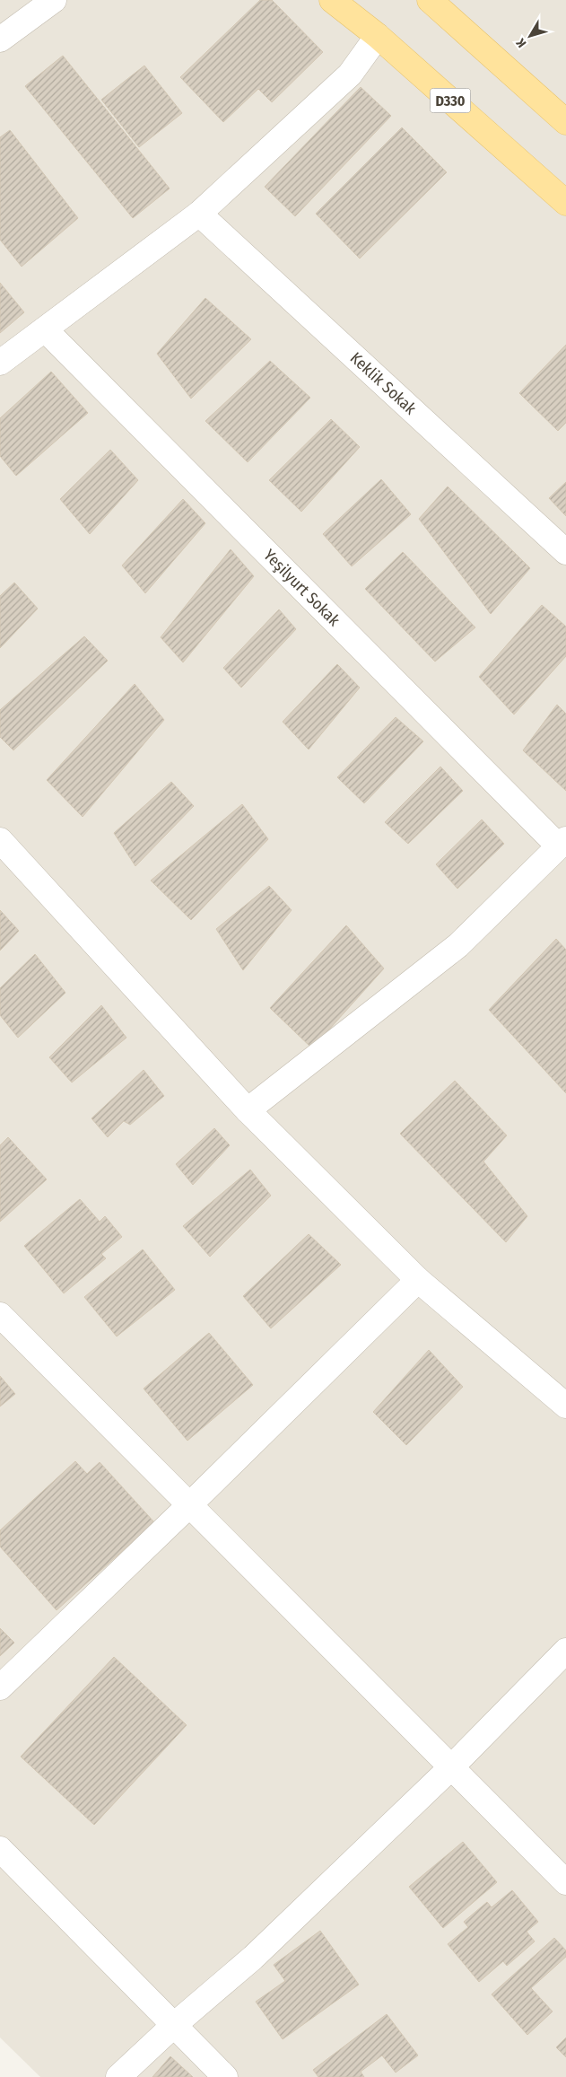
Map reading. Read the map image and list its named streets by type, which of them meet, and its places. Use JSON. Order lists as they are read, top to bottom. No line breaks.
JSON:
{"streets":{"main road":["D330"],"street":["Keklik Sokak","Yeşilyurt Sokak"]},"north":"bottom left"}
